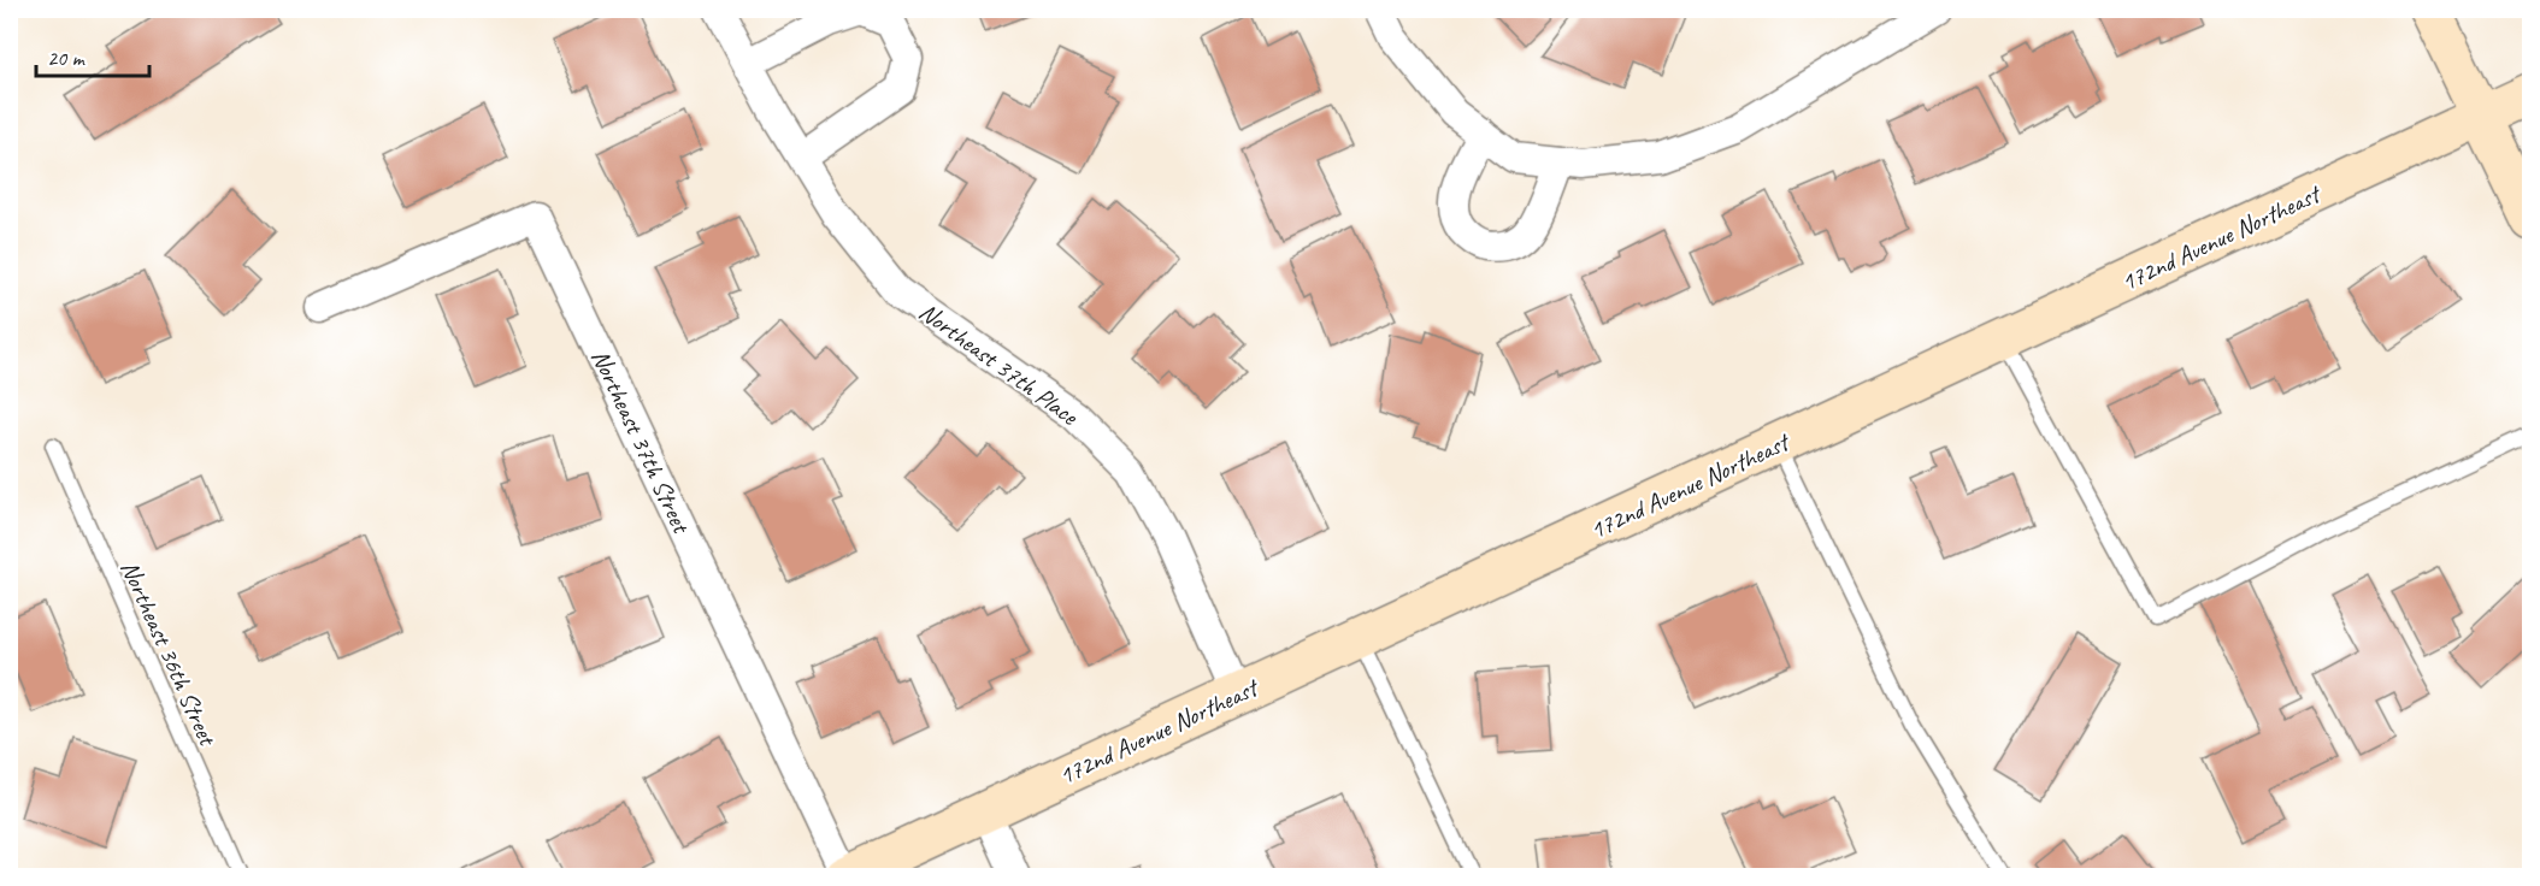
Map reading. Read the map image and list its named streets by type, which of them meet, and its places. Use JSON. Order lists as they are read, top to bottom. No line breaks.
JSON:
{"streets":{"street":["172nd Avenue Northeast","Northeast 37th Place","Northeast 37th Street"],"lane":["Northeast 36th Street"]},"crossings":[["172nd Avenue Northeast","Northeast 37th Place"],["172nd Avenue Northeast","Northeast 37th Street"]],"scale_bar":"20 m"}
